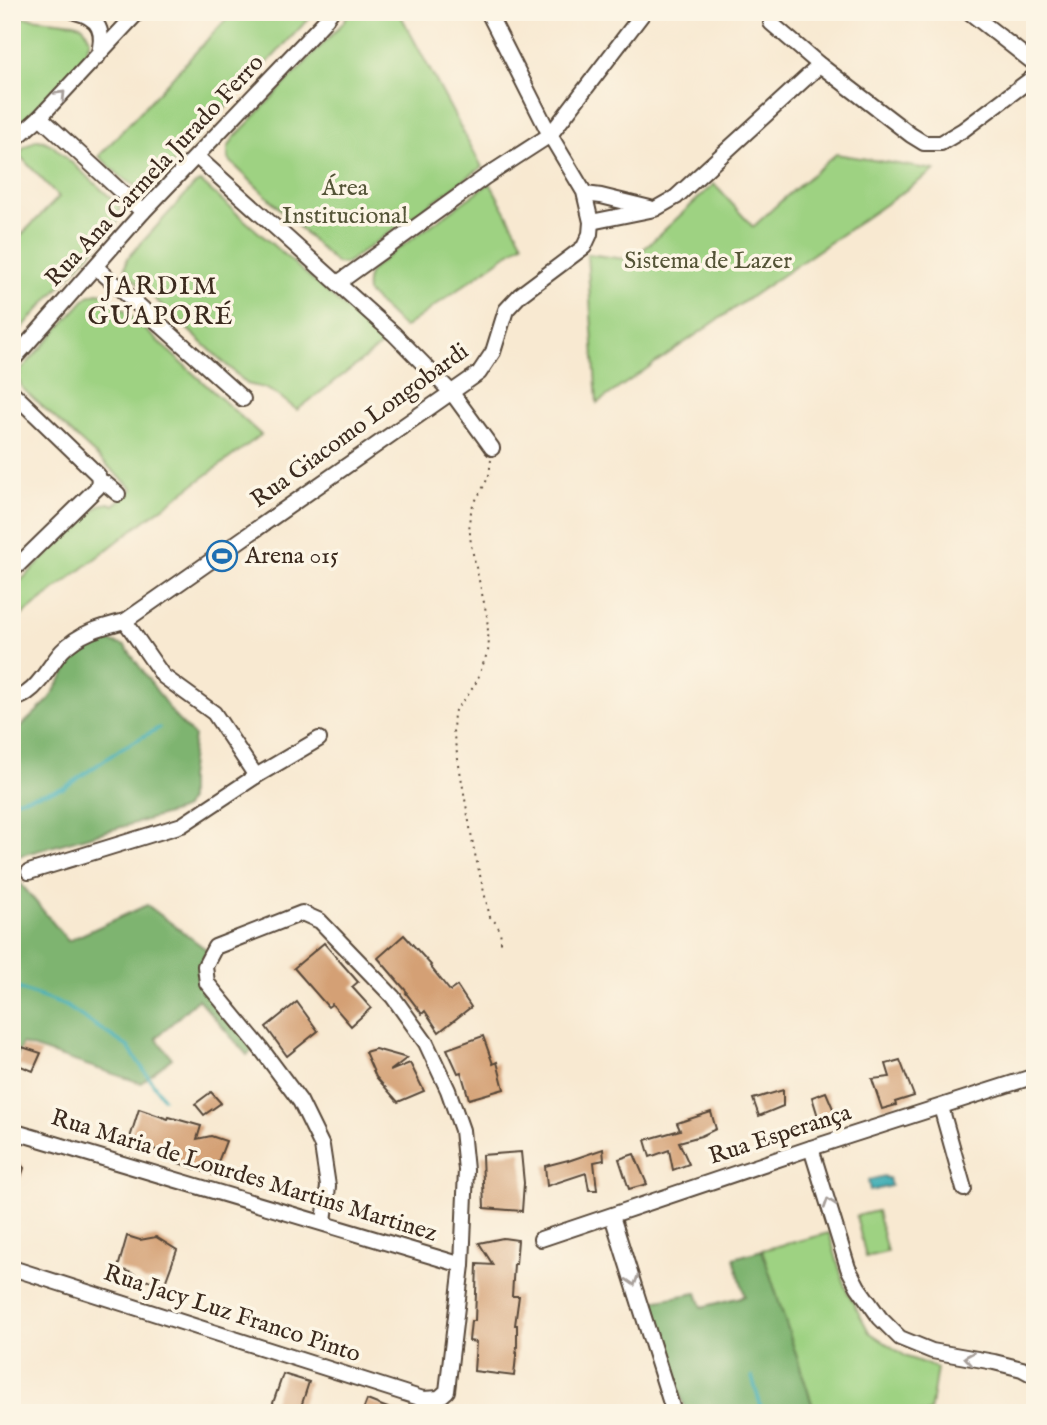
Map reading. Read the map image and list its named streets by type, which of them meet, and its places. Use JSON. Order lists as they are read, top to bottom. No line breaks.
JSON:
{"streets":{"street":["Rua Ana Carmela Jurado Ferro","Rua Giacomo Longobardi","Rua Esperança","Rua Maria de Lourdes Martins Martinez","Rua Jacy Luz Franco Pinto"]},"crossings":[["Rua Maria de Lourdes Martins Martinez","Rua Jacy Luz Franco Pinto"]],"districts":["JARDIM GUAPORÉ"],"parks":["Área Institucional","Sistema de Lazer"],"places":{"sports":["Arena 015"]}}
